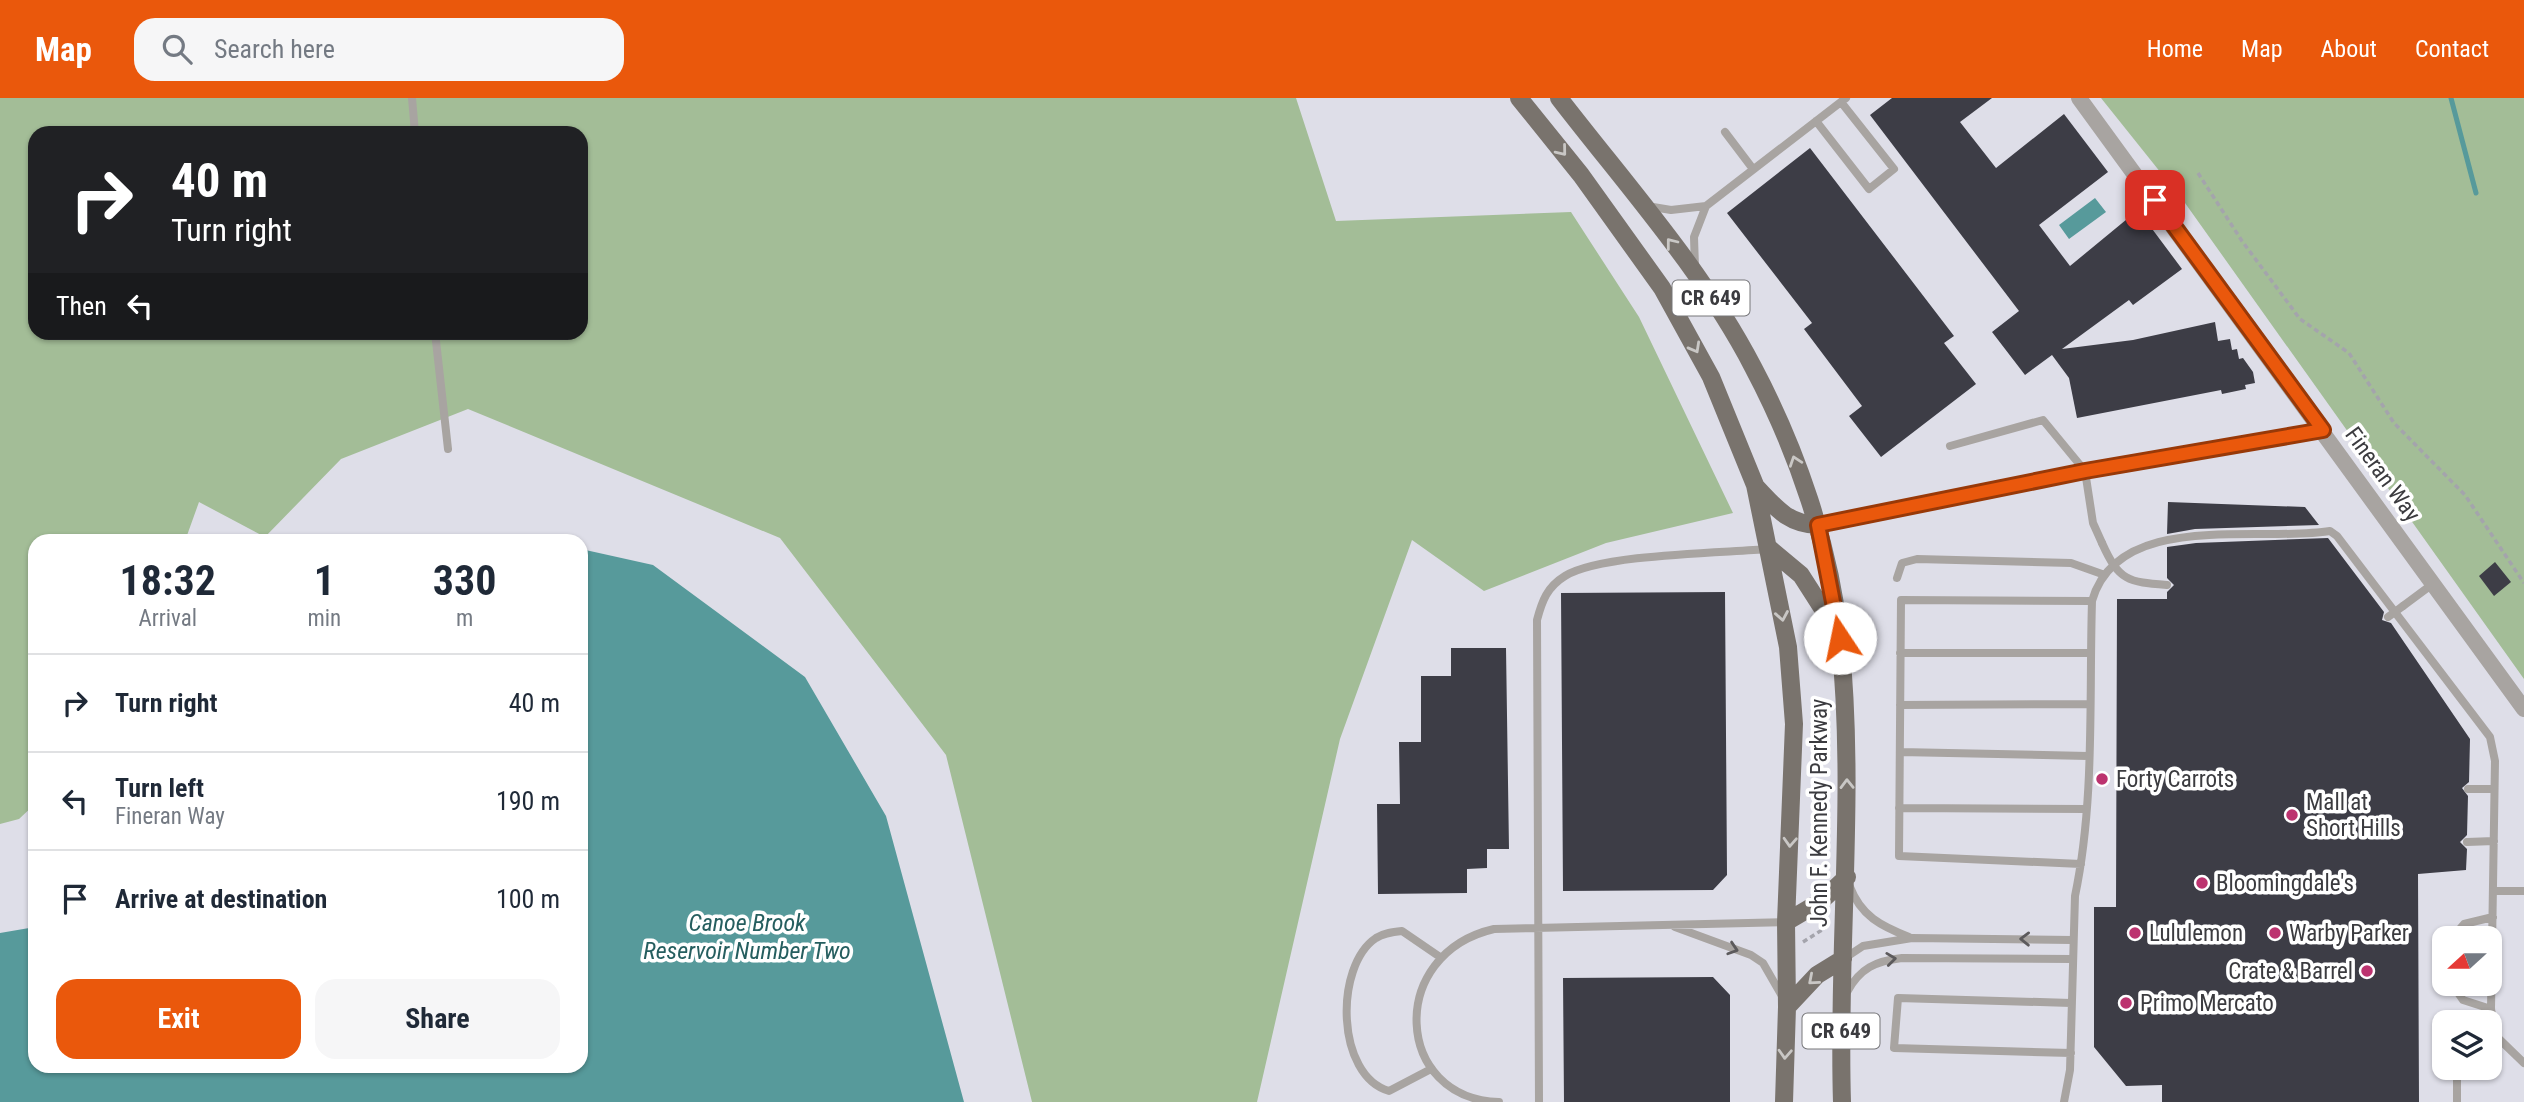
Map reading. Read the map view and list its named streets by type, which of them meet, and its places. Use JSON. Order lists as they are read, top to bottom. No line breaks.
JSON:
{"streets":{"main road":["CR 649","John F. Kennedy Parkway"],"street":["Fineran Way"]},"water":["Canoe Brook Reservoir Number Two"],"places":["Forty Carrots","Mall at Short Hills","Bloomingdale's","Lululemon","Warby Parker","Crate & Barrel","Primo Mercato"],"north":"left","page":{"header":"Map","search":"Search here","nav":["Home","Map","About","Contact"],"turn":["40 m","Turn right"],"then":"Then","eta":["18:32","Arrival","1","min","330","m"],"list":[{"name":"Turn right","value":"40 m"},{"name":"Turn left","note":"Fineran Way","value":"190 m"},{"name":"Arrive at destination","value":"100 m"}],"buttons":["Exit","Share"]}}
